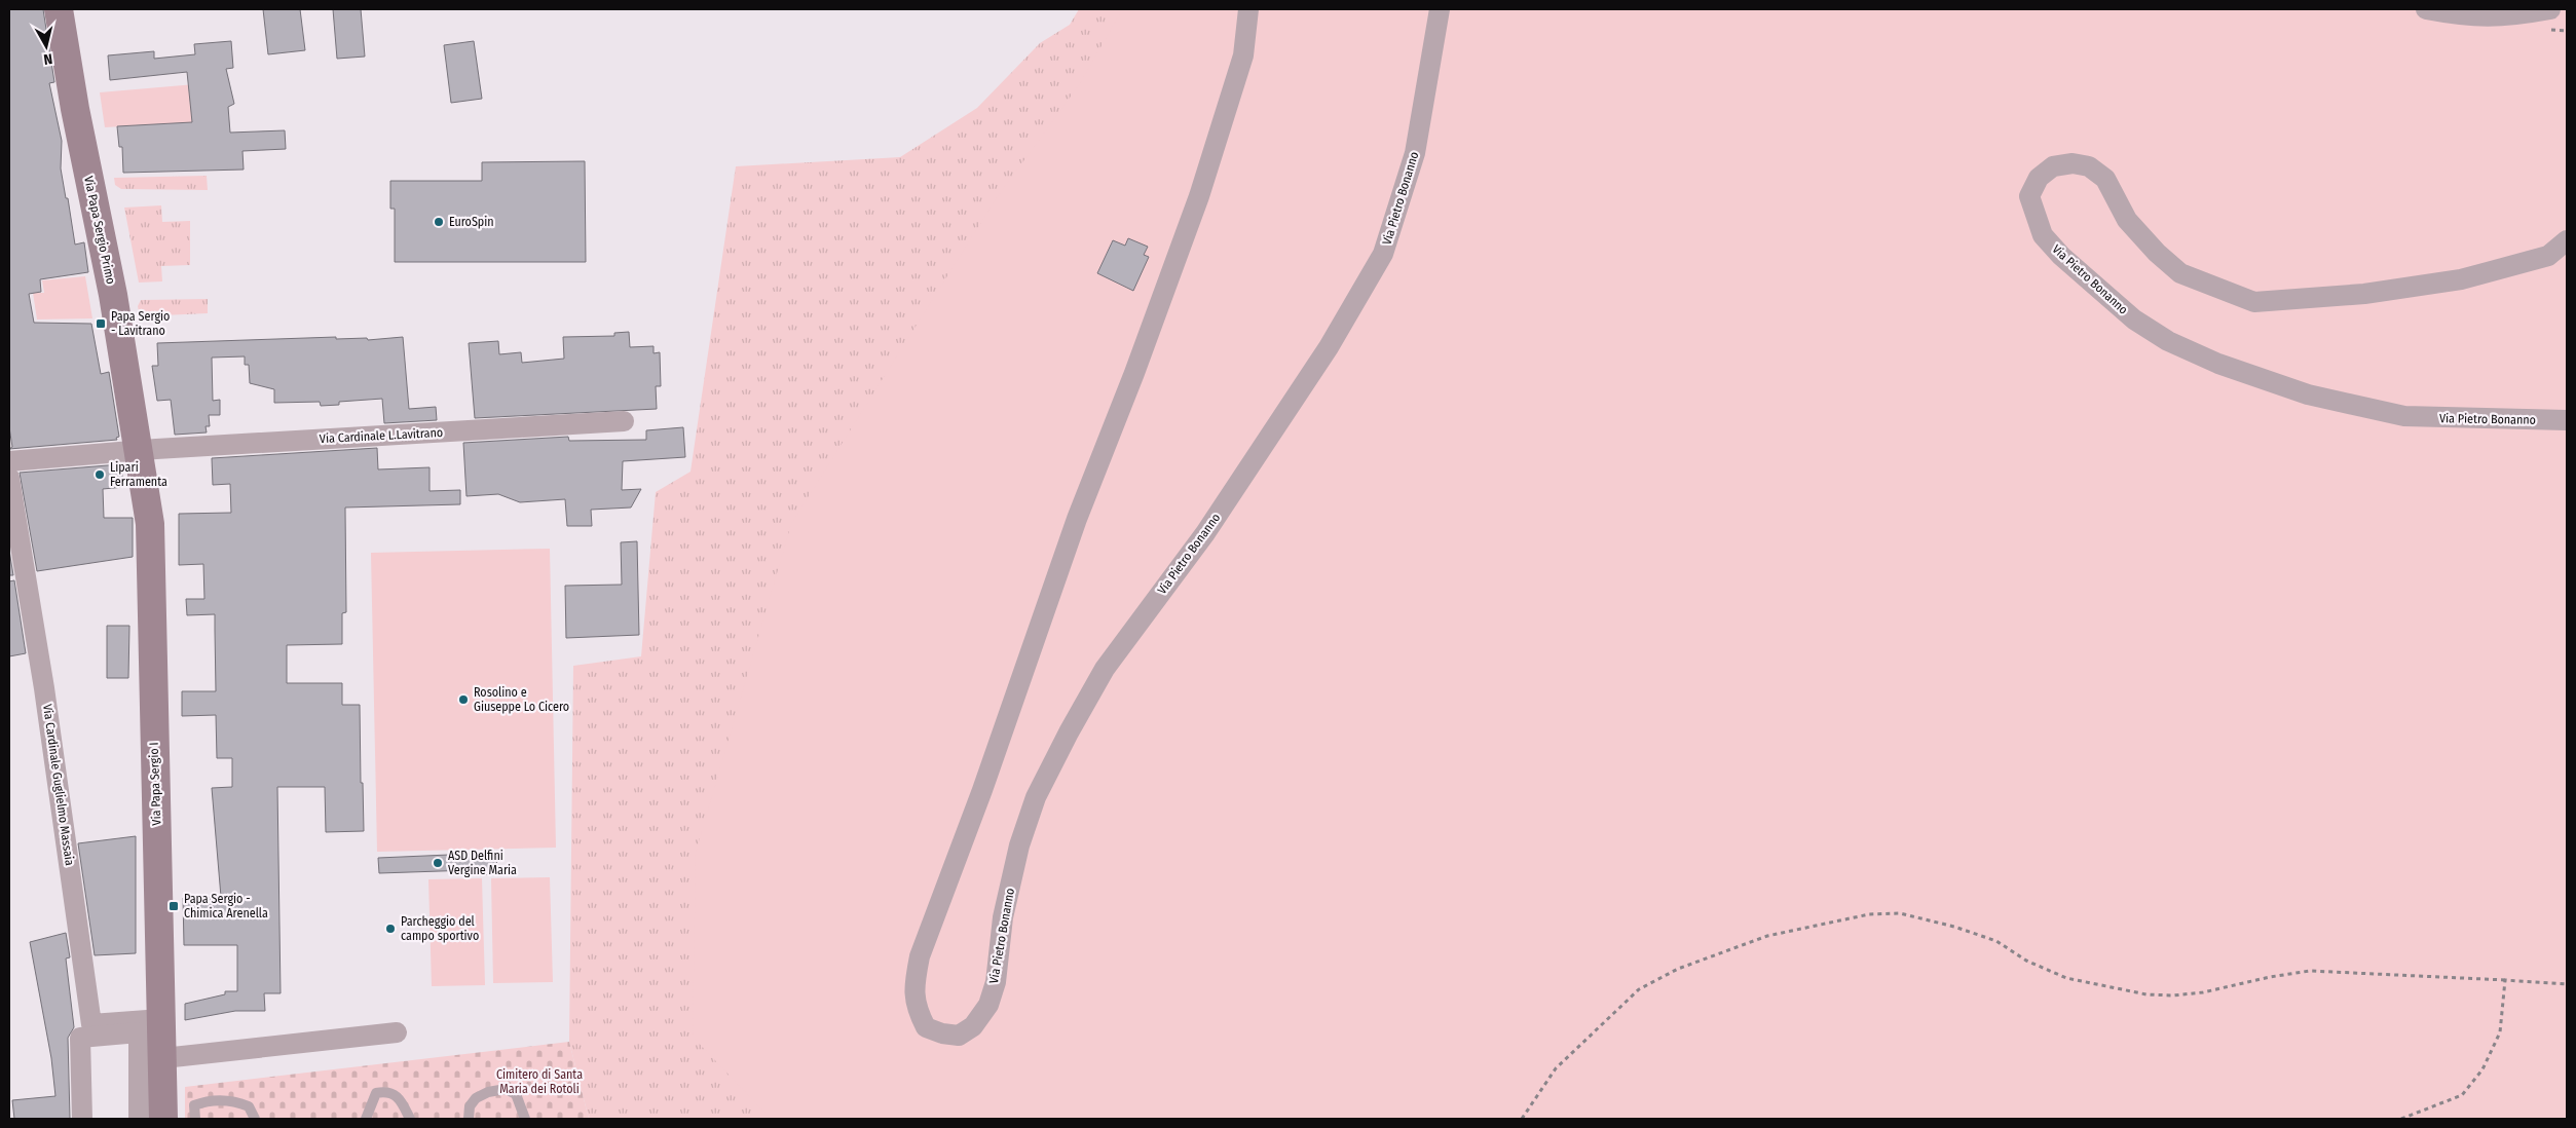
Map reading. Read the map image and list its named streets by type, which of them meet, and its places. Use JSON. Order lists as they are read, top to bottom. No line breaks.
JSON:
{"streets":{"main road":["Via Papa Sergio Primo","Via Papa Sergio I"],"street":["Via Pietro Bonanno","Via Cardinale L.Lavitrano","Via Cardinale Guglielmo Massaia"]},"crossings":[["Via Papa Sergio Primo","Via Cardinale L.Lavitrano"],["Via Papa Sergio Primo","Via Papa Sergio I"],["Via Cardinale L.Lavitrano","Via Papa Sergio I"],["Via Papa Sergio I","Via Cardinale Guglielmo Massaia"]],"parks":["Cimitero di Santa Maria dei Rotoli"],"places":{"other":["EuroSpin","Lipari Ferramenta","Rosolino e Giuseppe Lo Cicero","ASD Delfini Vergine Maria","Parcheggio del campo sportivo"],"transit":["Papa Sergio - Lavitrano","Papa Sergio - Chimica Arenella"]},"north":"bottom"}
